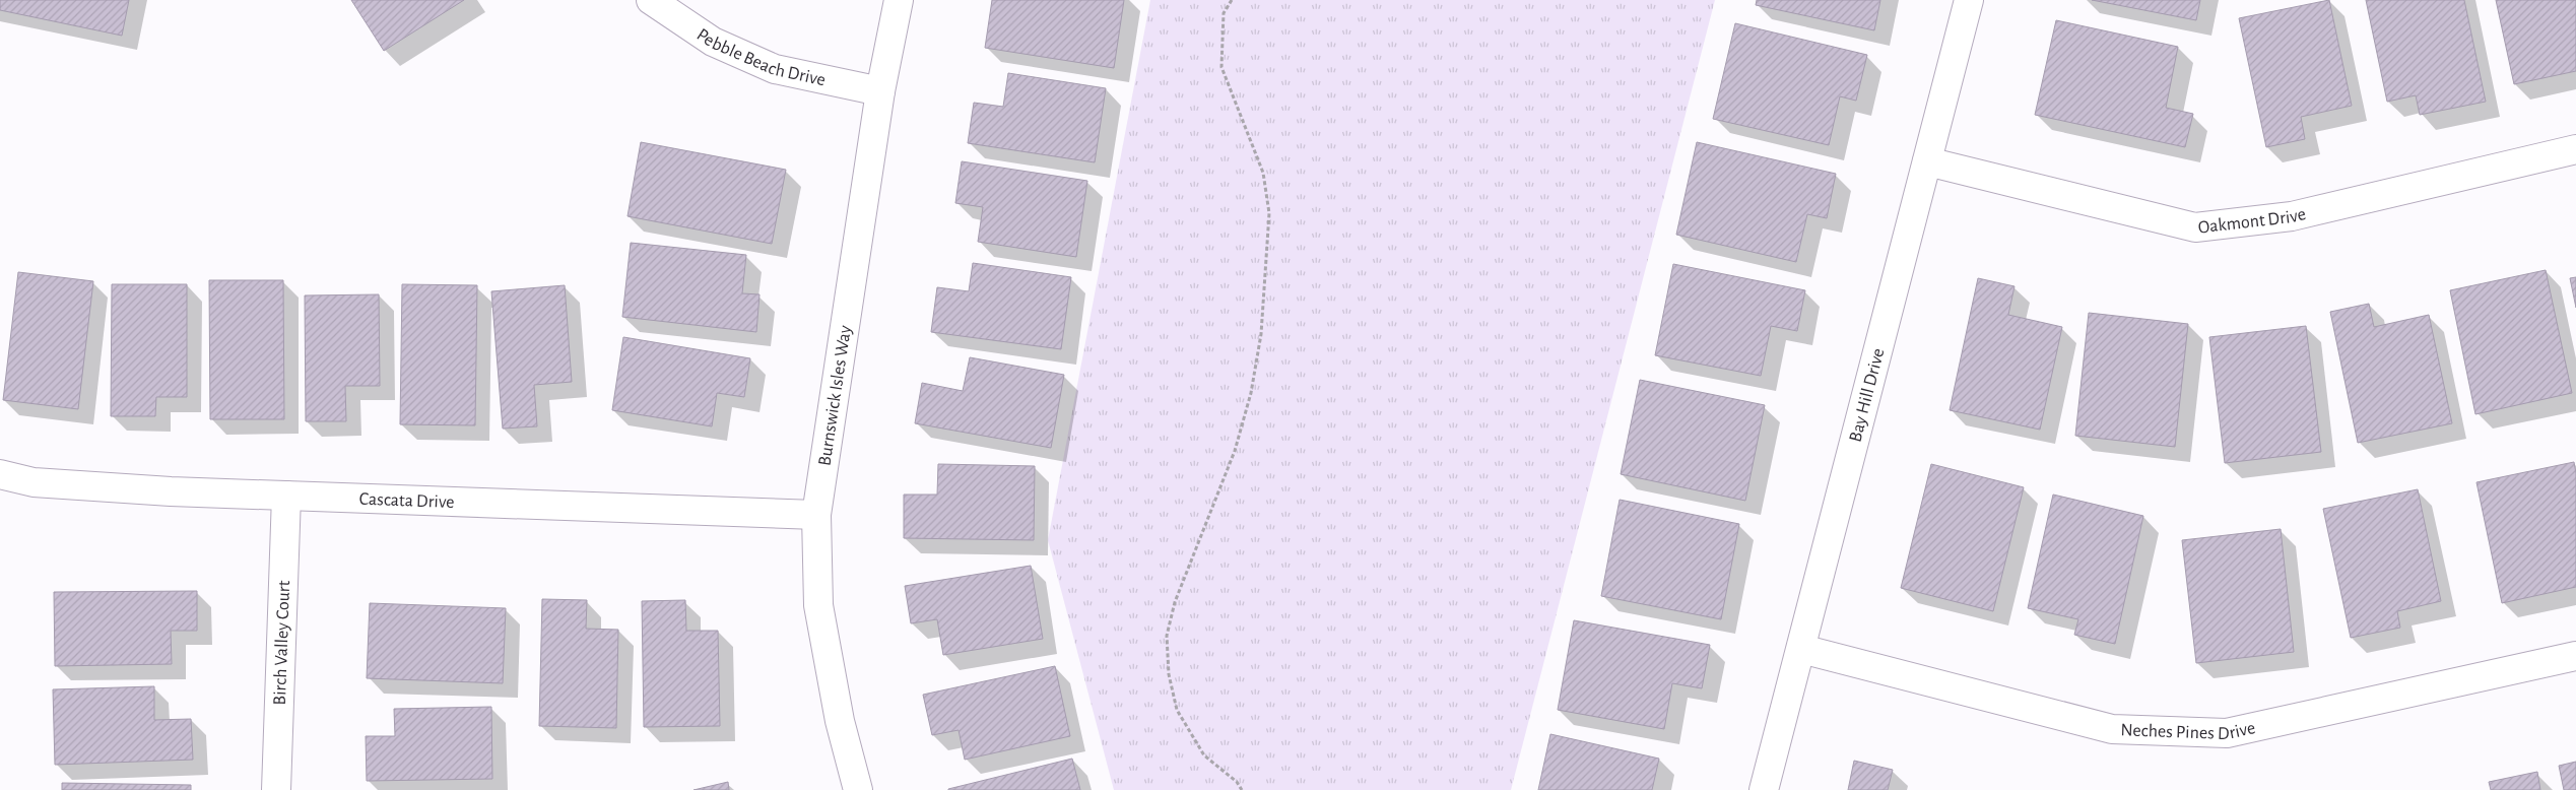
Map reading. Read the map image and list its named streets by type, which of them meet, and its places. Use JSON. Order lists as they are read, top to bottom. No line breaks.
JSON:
{"streets":{"street":["Pebble Beach Drive","Oakmont Drive","Burnswick Isles Way","Bay Hill Drive","Cascata Drive","Birch Valley Court","Neches Pines Drive"]},"crossings":[["Pebble Beach Drive","Burnswick Isles Way"],["Oakmont Drive","Bay Hill Drive"],["Burnswick Isles Way","Cascata Drive"],["Bay Hill Drive","Neches Pines Drive"],["Cascata Drive","Birch Valley Court"]]}
